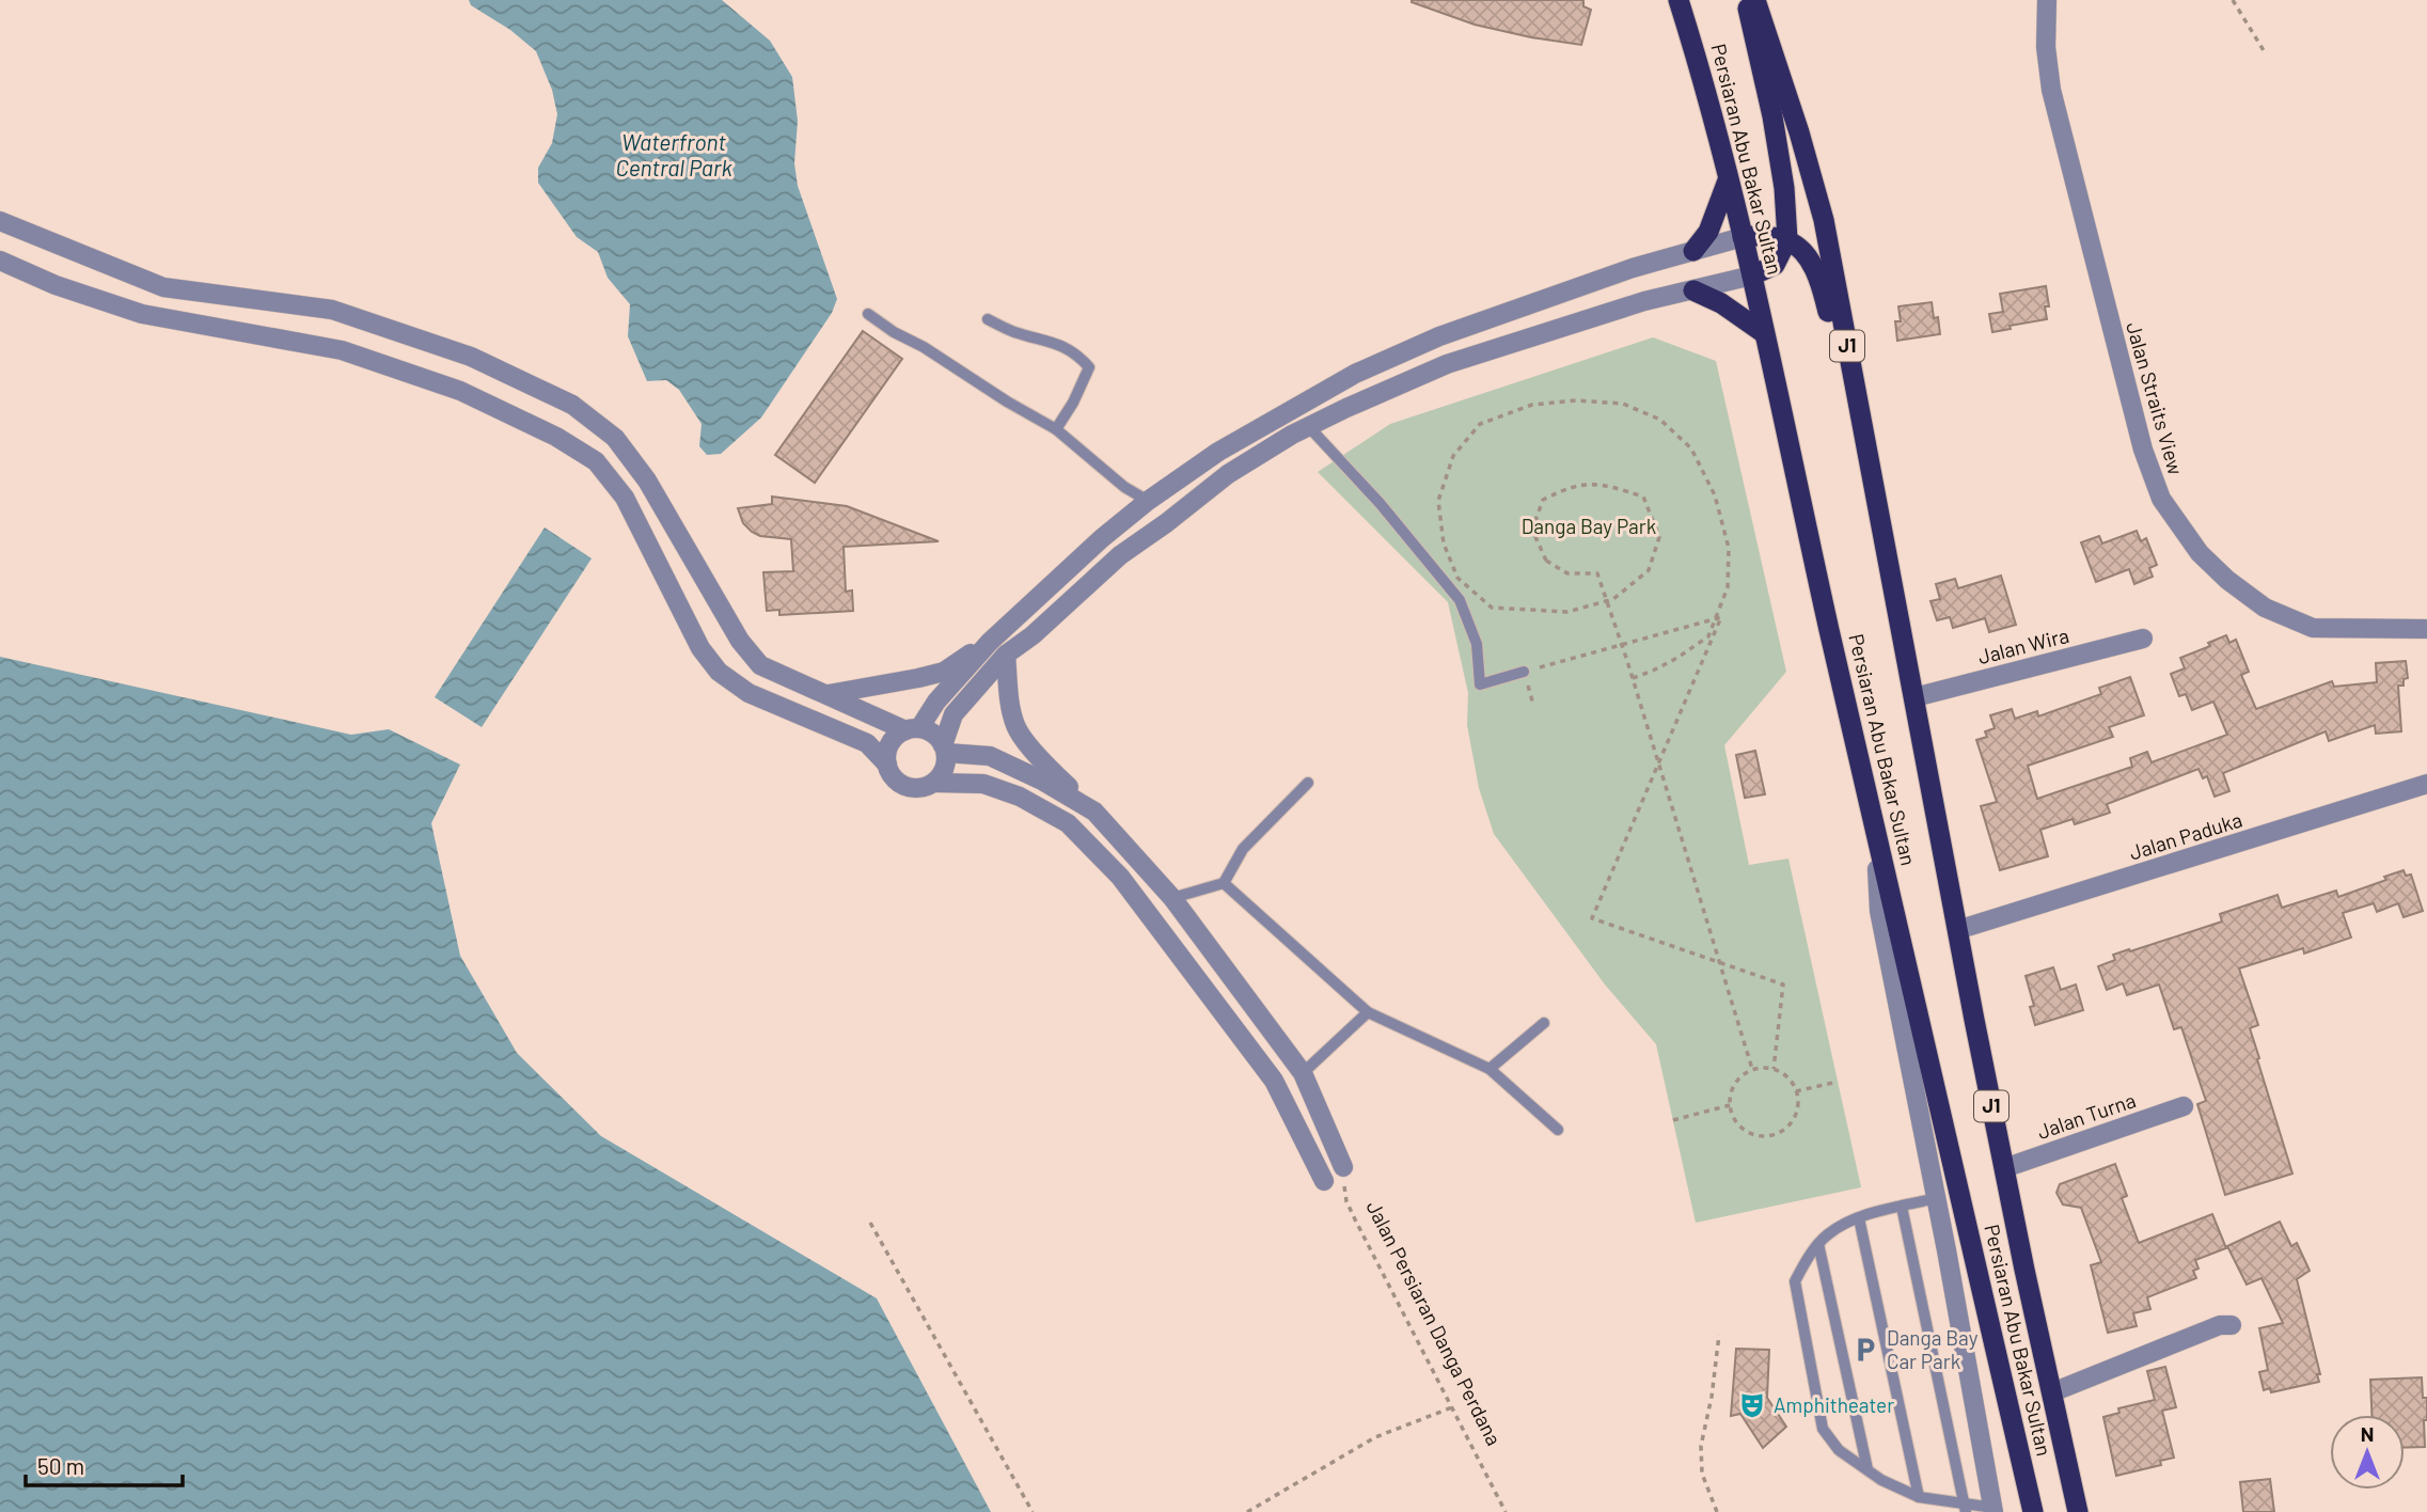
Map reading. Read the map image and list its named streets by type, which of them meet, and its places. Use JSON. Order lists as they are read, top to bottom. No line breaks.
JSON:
{"streets":{"highway":["Persiaran Abu Bakar Sultan","J1"],"street":["Jalan Straits View","Jalan Wira","Jalan Paduka","Jalan Turna"],"path":["Jalan Persiaran Danga Perdana"]},"crossings":[["Persiaran Abu Bakar Sultan","Jalan Wira"],["Persiaran Abu Bakar Sultan","Jalan Paduka"],["Persiaran Abu Bakar Sultan","Jalan Turna"]],"water":["Waterfront Central Park"],"parks":["Danga Bay Park"],"places":{"parking":["Danga Bay Car Park"],"theatre":["Amphitheater"]},"scale_bar":"50 m","north":"top"}
